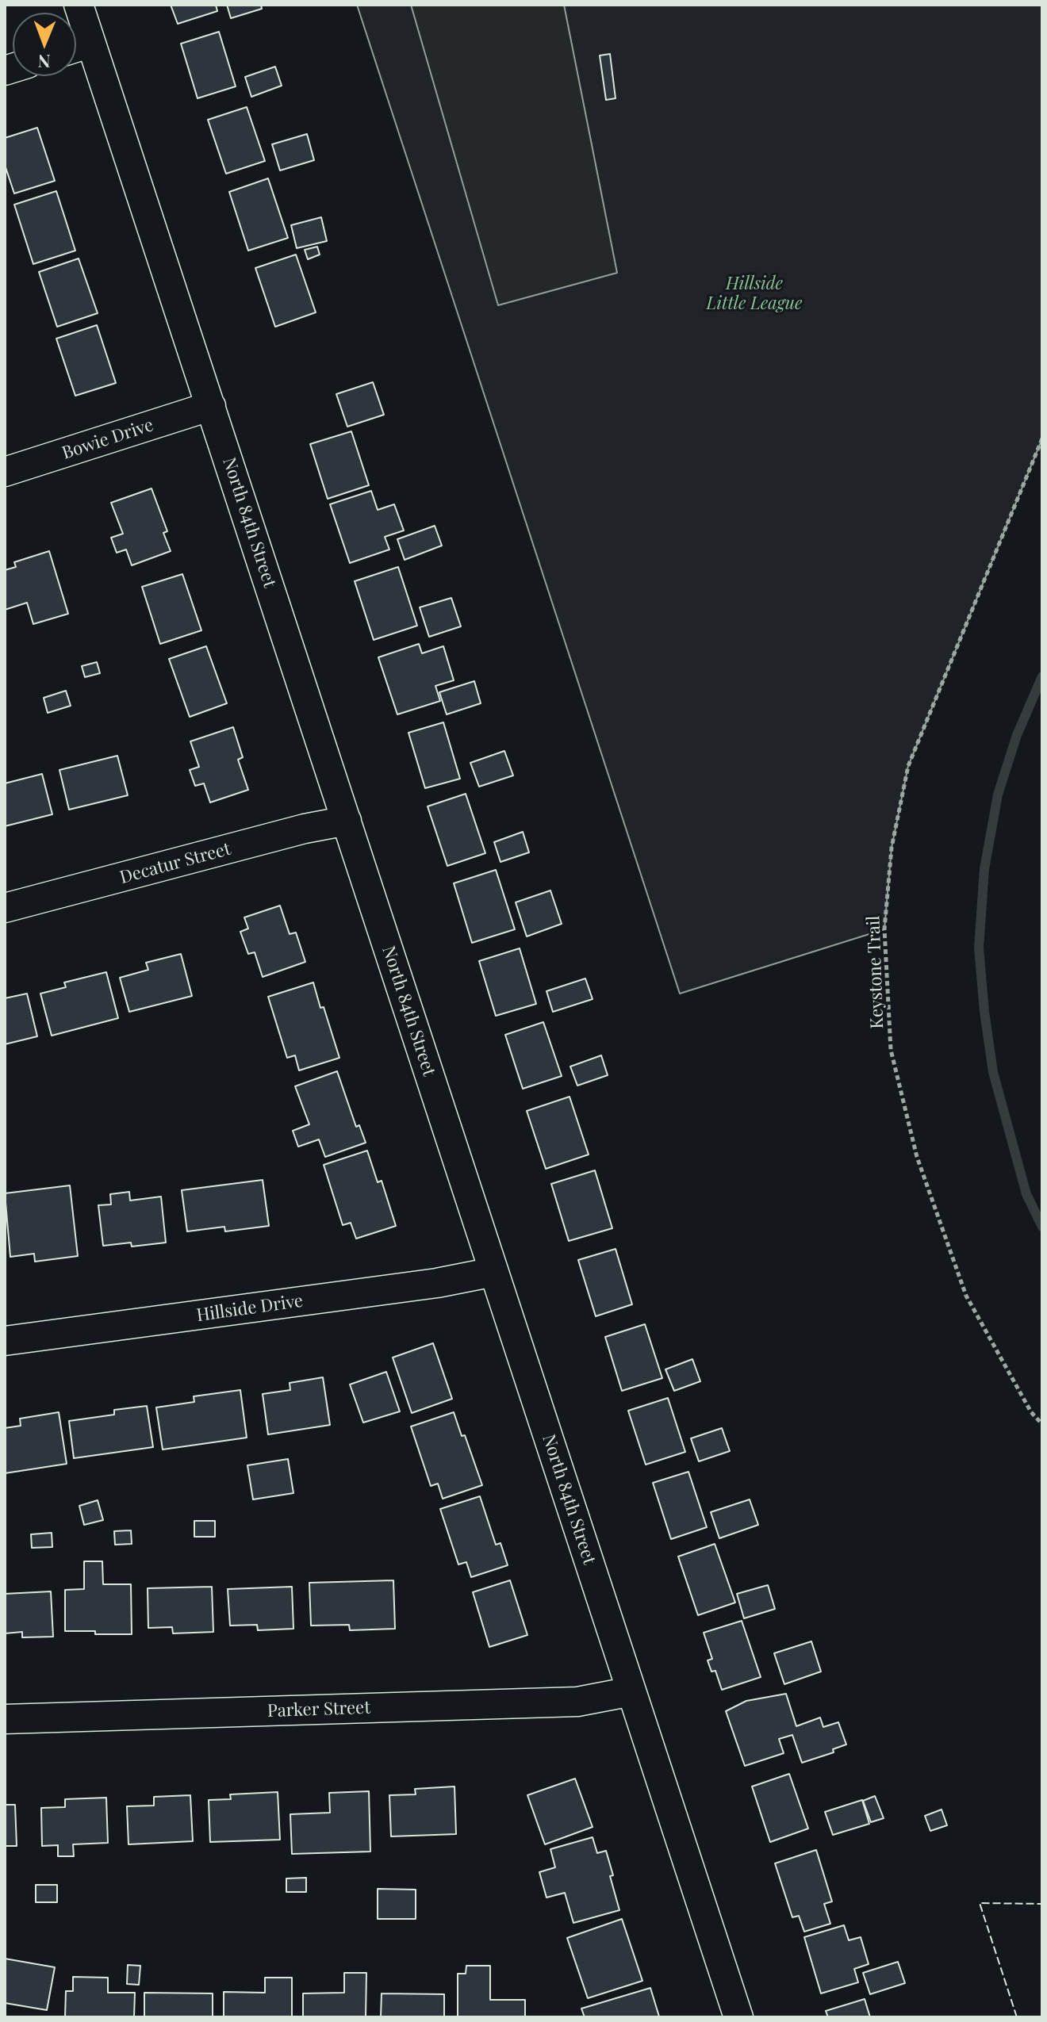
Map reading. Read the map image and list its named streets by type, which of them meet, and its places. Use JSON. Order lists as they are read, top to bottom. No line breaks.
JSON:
{"streets":{"street":["Bowie Drive","North 84th Street","Decatur Street","Hillside Drive","Parker Street"],"path":["Keystone Trail"]},"crossings":[["Bowie Drive","North 84th Street"],["North 84th Street","Decatur Street"],["North 84th Street","Hillside Drive"],["North 84th Street","Parker Street"]],"parks":["Hillside Little League"],"north":"bottom"}
